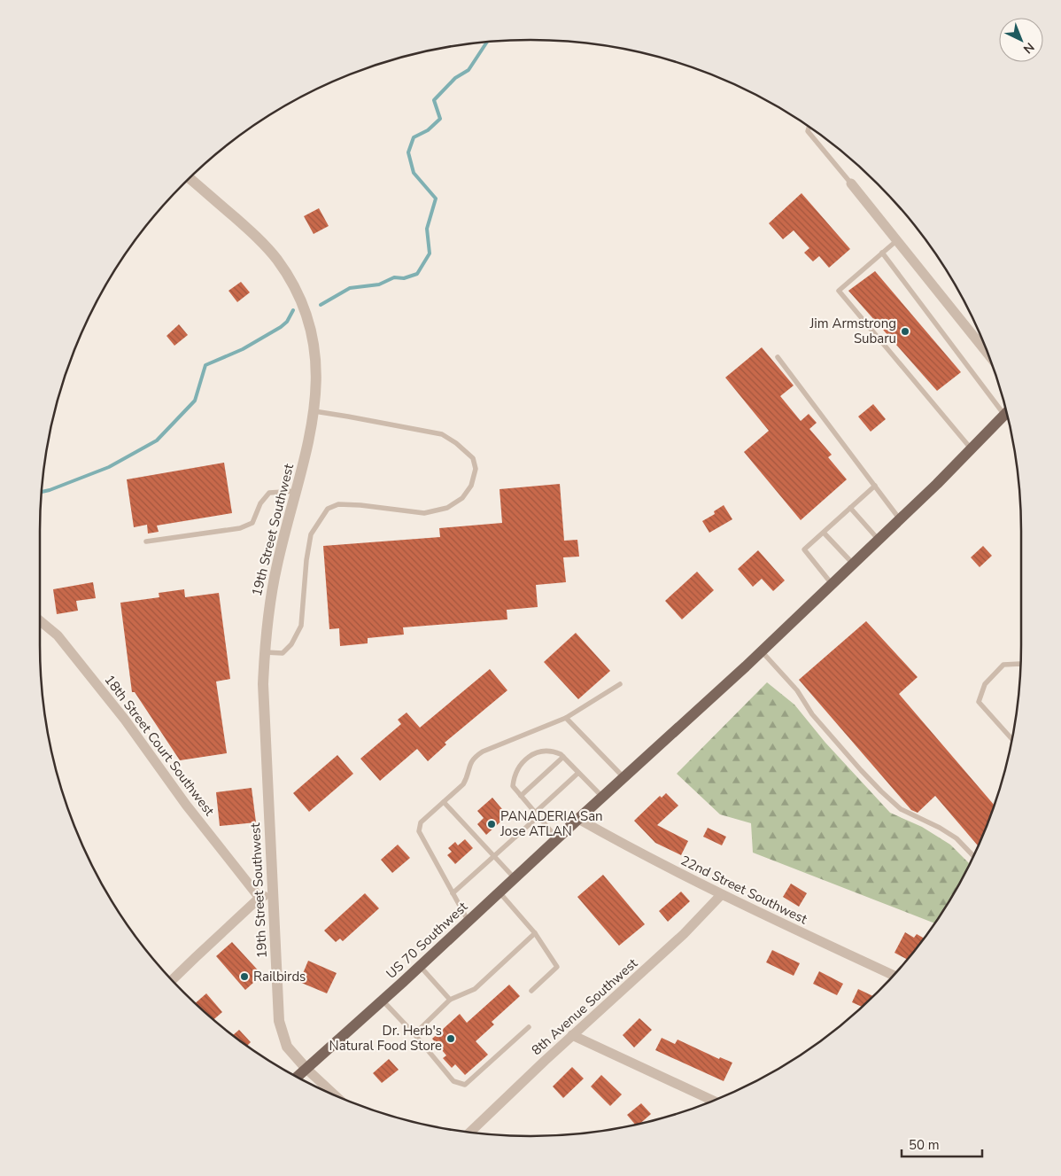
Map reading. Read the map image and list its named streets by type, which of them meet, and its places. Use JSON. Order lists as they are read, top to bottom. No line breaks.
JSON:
{"streets":{"main road":["US 70 Southwest"],"street":["19th Street Southwest","18th Street Court Southwest","22nd Street Southwest","8th Avenue Southwest"]},"crossings":[["19th Street Southwest","US 70 Southwest"],["22nd Street Southwest","US 70 Southwest"],["22nd Street Southwest","8th Avenue Southwest"]],"places":["Jim Armstrong Subaru","PANADERIA San Jose ATLAN","Railbirds","Dr. Herb's Natural Food Store"],"scale_bar":"50 m","north":"bottom right"}
